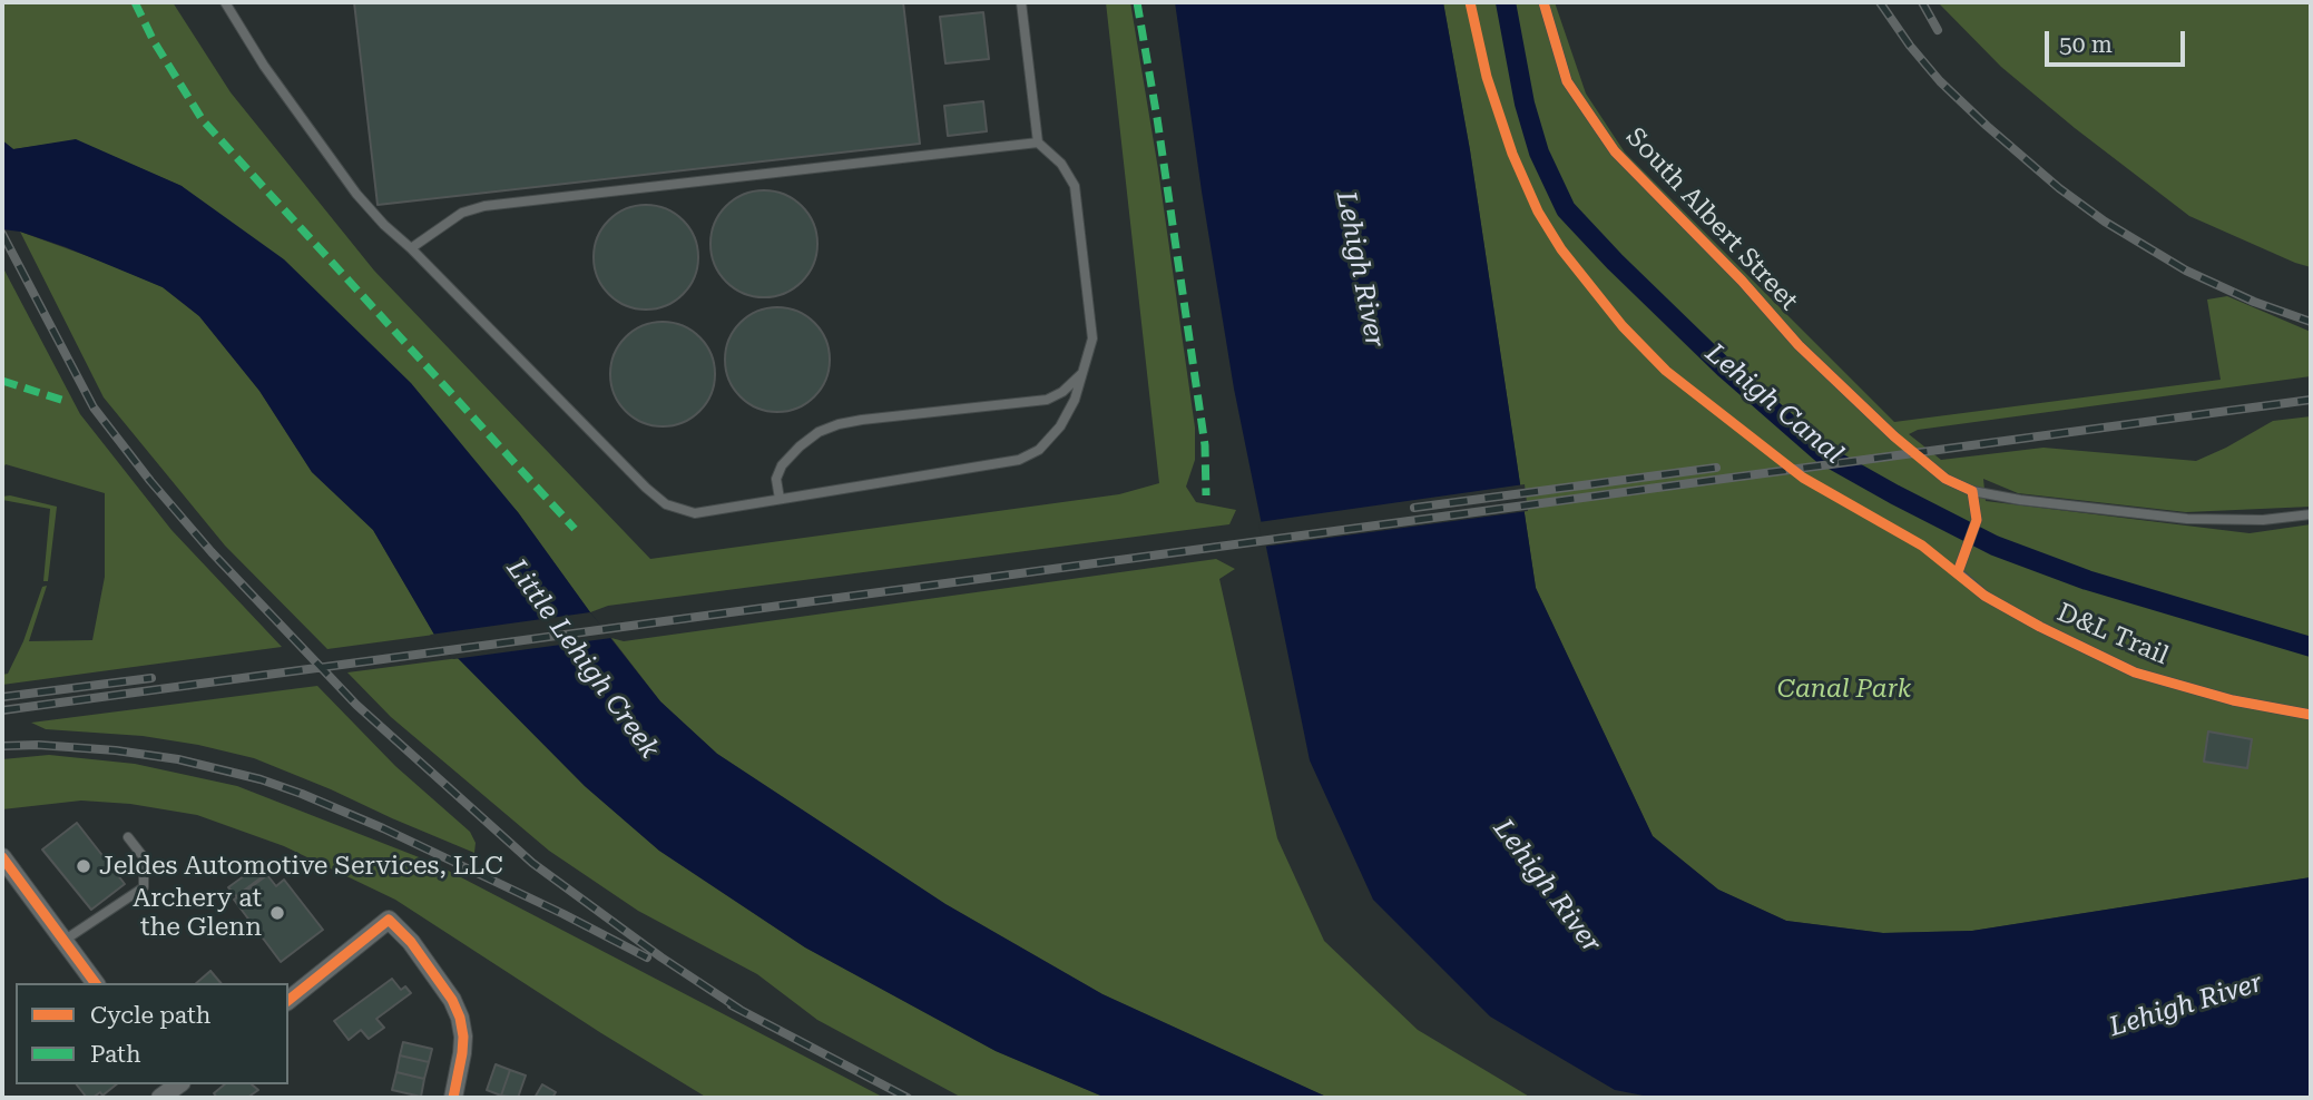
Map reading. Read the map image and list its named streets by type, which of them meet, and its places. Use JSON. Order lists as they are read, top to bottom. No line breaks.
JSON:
{"streets":{"lane":["South Albert Street","D&L Trail"]},"water":["Lehigh River","Lehigh Canal","Little Lehigh Creek"],"parks":["Canal Park"],"places":["Jeldes Automotive Services, LLC","Archery at the Glenn"],"legend":["Cycle path","Path"],"scale_bar":"50 m"}
